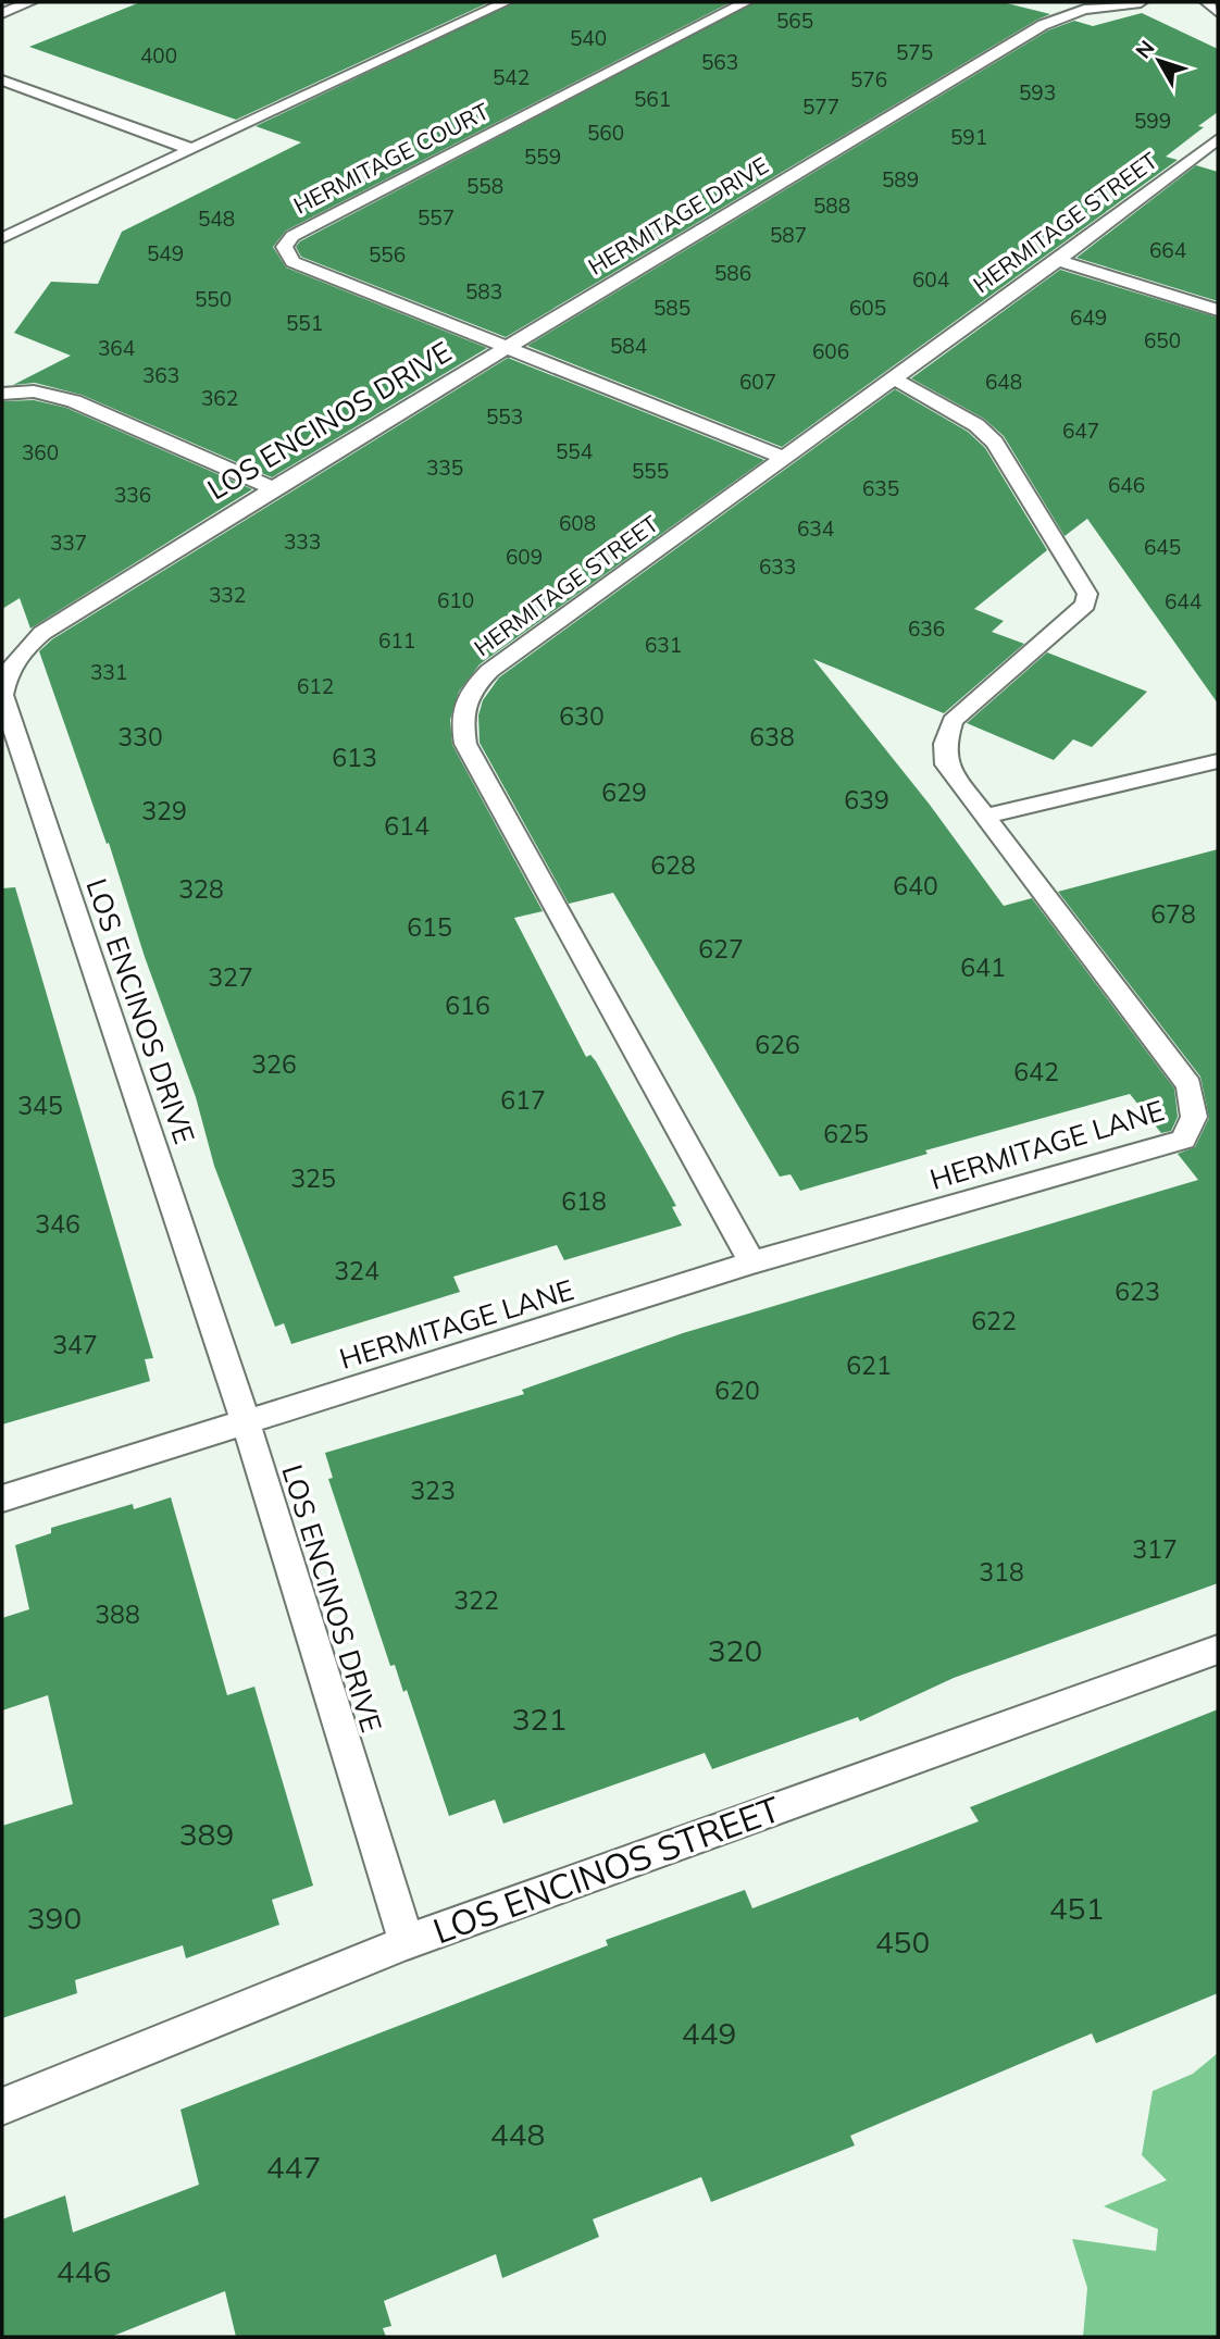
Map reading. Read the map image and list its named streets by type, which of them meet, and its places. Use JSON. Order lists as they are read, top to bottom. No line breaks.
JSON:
{"streets":{"lane":["HERMITAGE COURT","HERMITAGE DRIVE","HERMITAGE STREET","LOS ENCINOS DRIVE","HERMITAGE LANE","LOS ENCINOS STREET"]},"crossings":[["HERMITAGE COURT","HERMITAGE DRIVE"],["HERMITAGE COURT","LOS ENCINOS DRIVE"],["HERMITAGE DRIVE","LOS ENCINOS DRIVE"],["HERMITAGE STREET","HERMITAGE LANE"],["LOS ENCINOS DRIVE","HERMITAGE LANE"],["LOS ENCINOS DRIVE","LOS ENCINOS STREET"]],"house_numbers":["565","540","575","400","563","542","576","593","561","577","599","560","591","559","589","558","588","557","548","587","664","549","556","586","604","583","550","585","605","649","551","650","584","364","606","363","607","648","362","553","647","554","360","335","555","646","635","336","608","634","333","337","645","609","633","332","610","644","636","611","631","331","612","630","330","638","613","629","639","329","614","628","640","328","678","615","627","641","327","616","626","326","642","617","345","625","325","618","346","324","623","622","347","621","620","323","317","318","322","388","320","321","389","451","390","450","449","448","447","446"],"north":"top left"}
